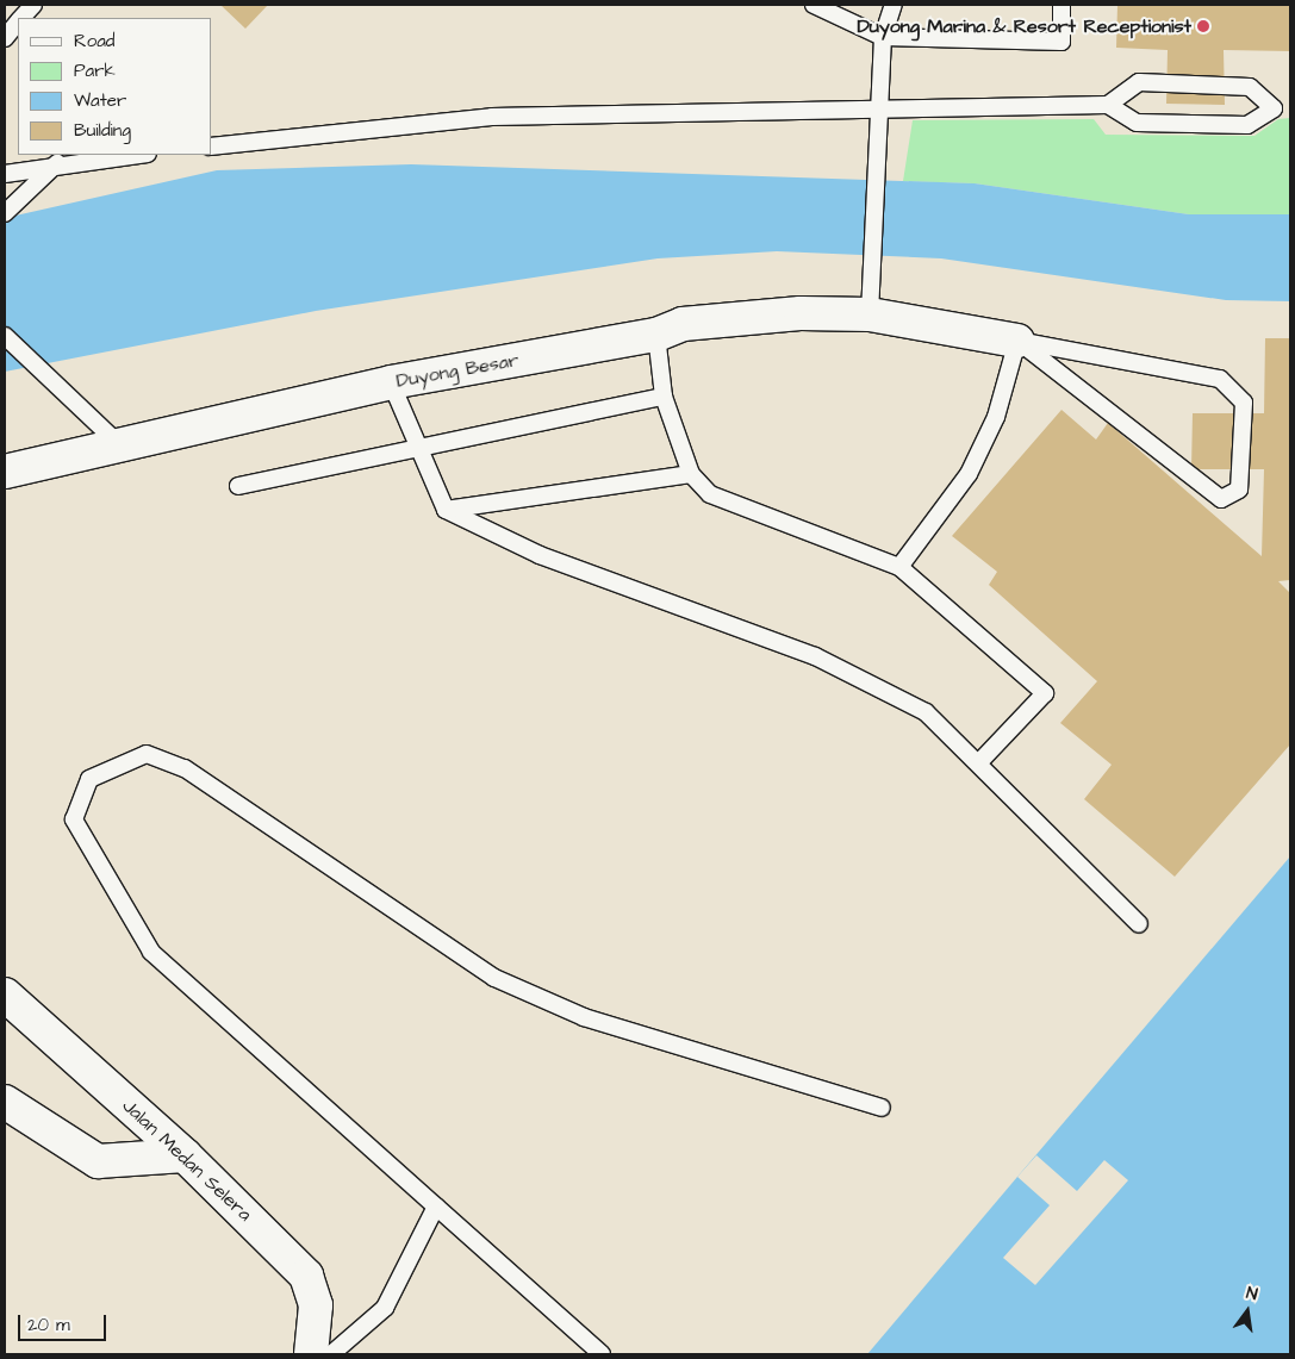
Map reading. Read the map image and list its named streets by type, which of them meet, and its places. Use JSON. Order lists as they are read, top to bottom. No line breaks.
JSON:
{"streets":{"street":["Duyong Besar","Jalan Medan Selera"]},"places":["Duyong Marina & Resort Receptionist"],"legend":["Road","Park","Water","Building"],"scale_bar":"20 m","north":"top"}
